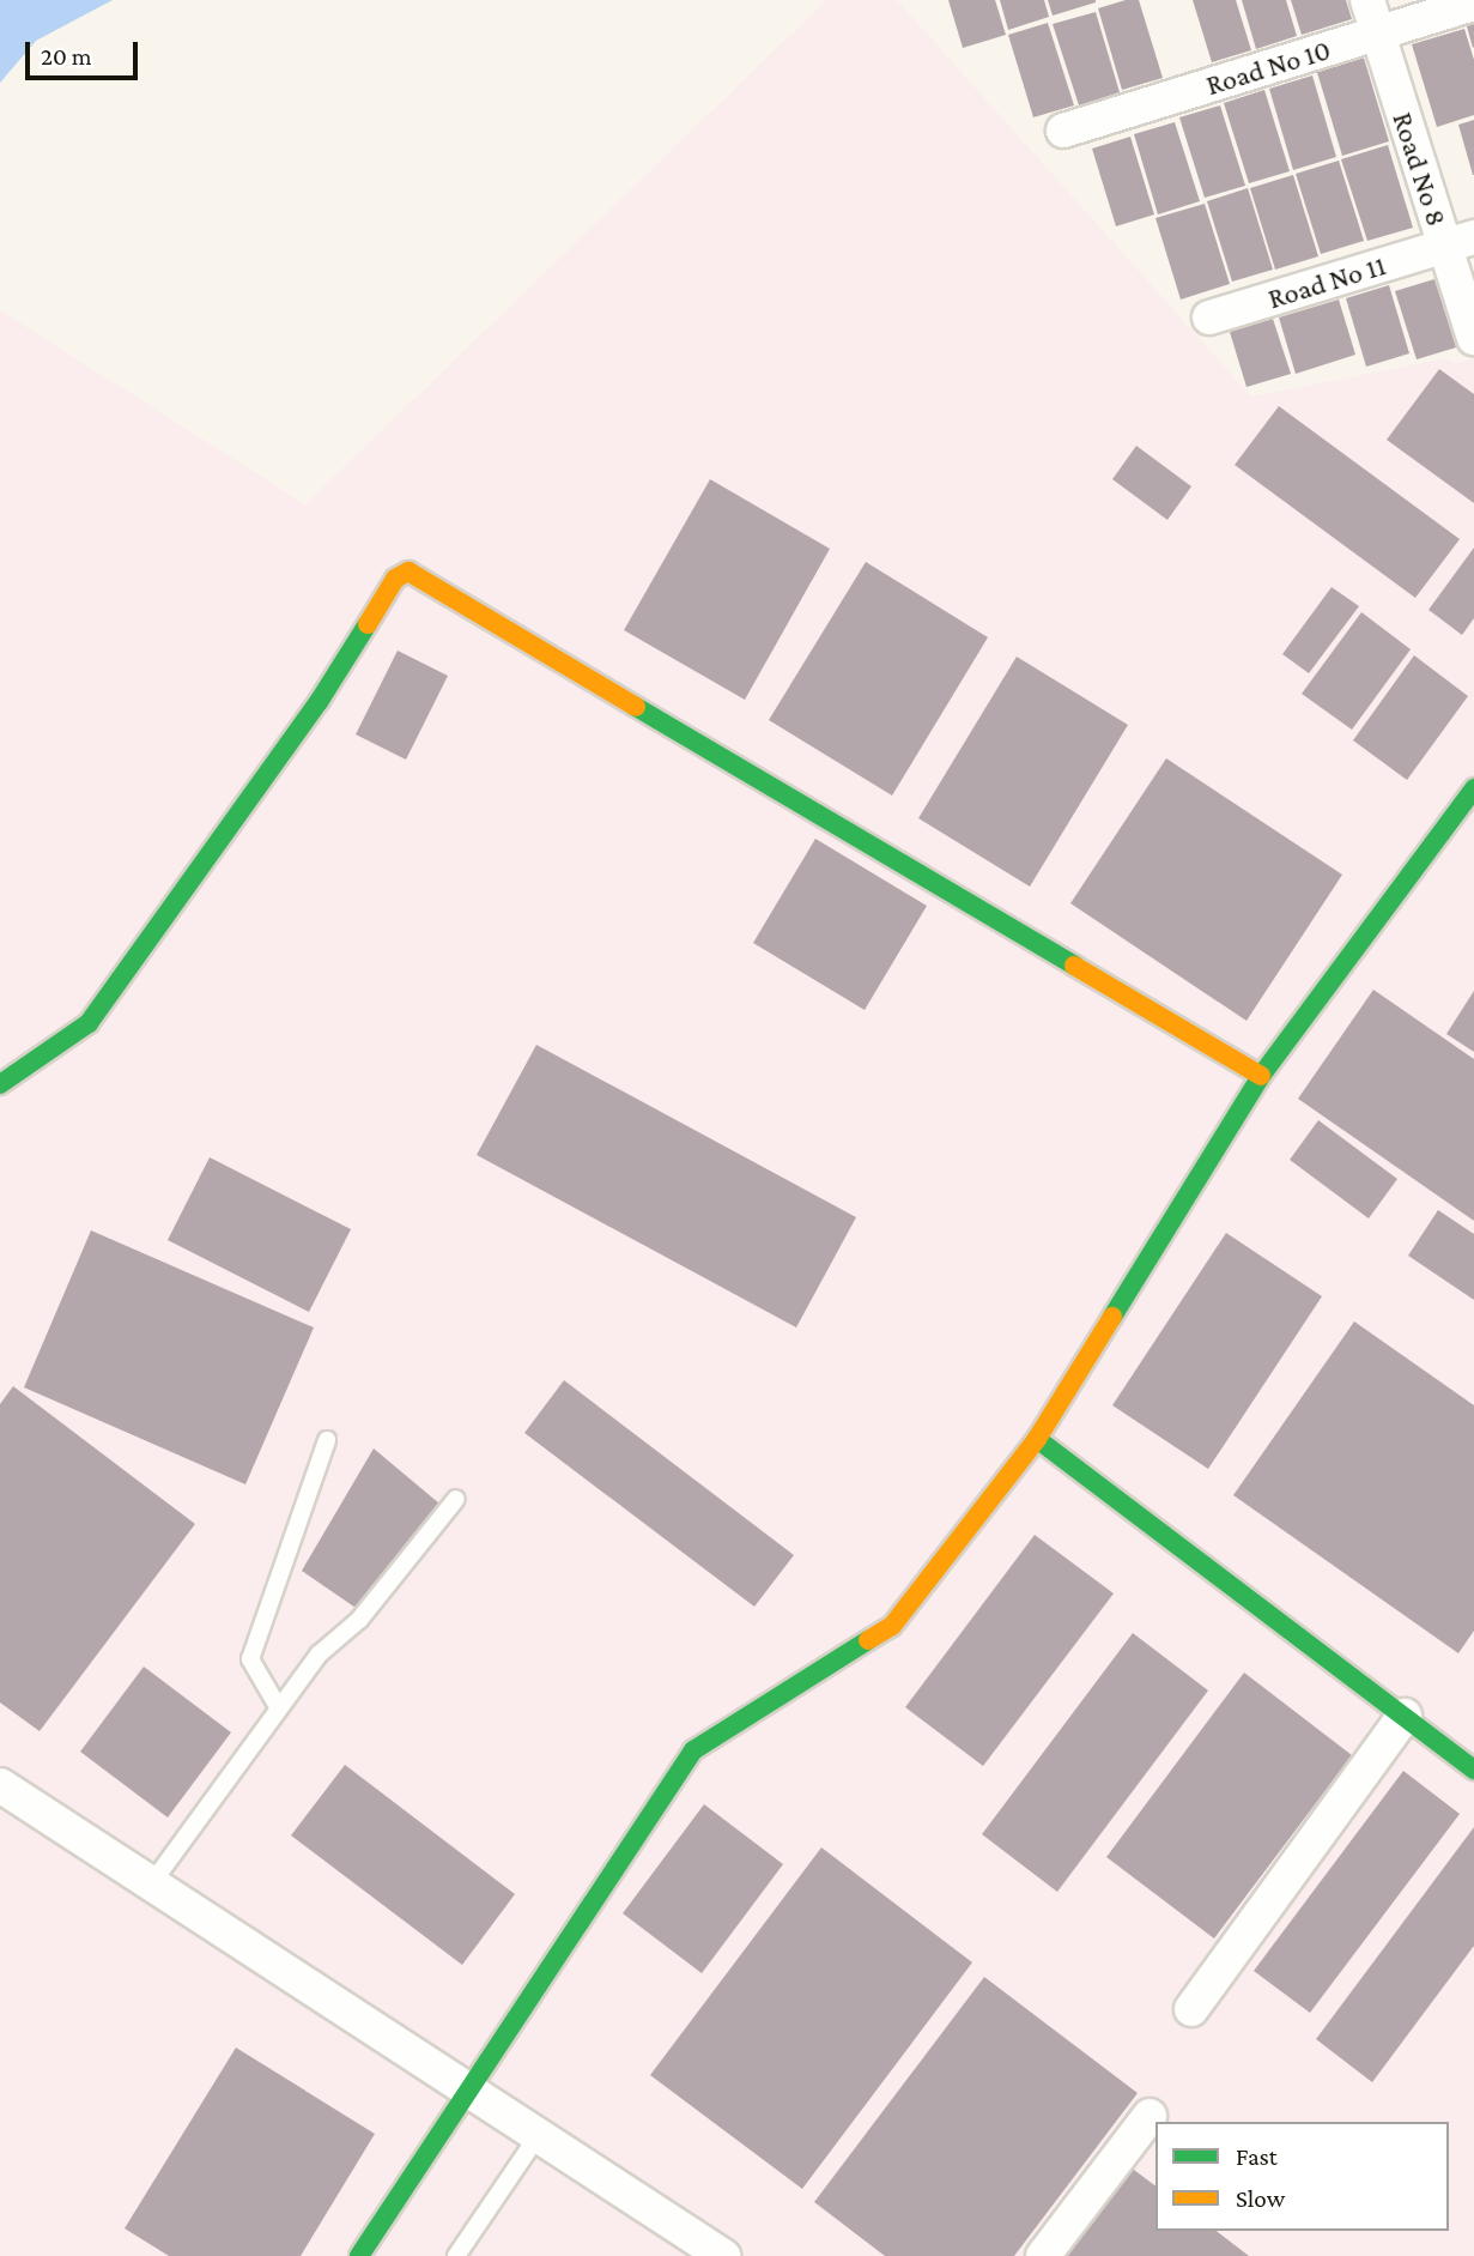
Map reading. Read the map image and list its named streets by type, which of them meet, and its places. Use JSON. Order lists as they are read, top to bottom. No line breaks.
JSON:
{"streets":{"street":["Road No 10","Road No 8","Road No 11"]},"crossings":[["Road No 10","Road No 8"],["Road No 8","Road No 11"]],"legend":["Fast","Slow"],"scale_bar":"20 m"}
